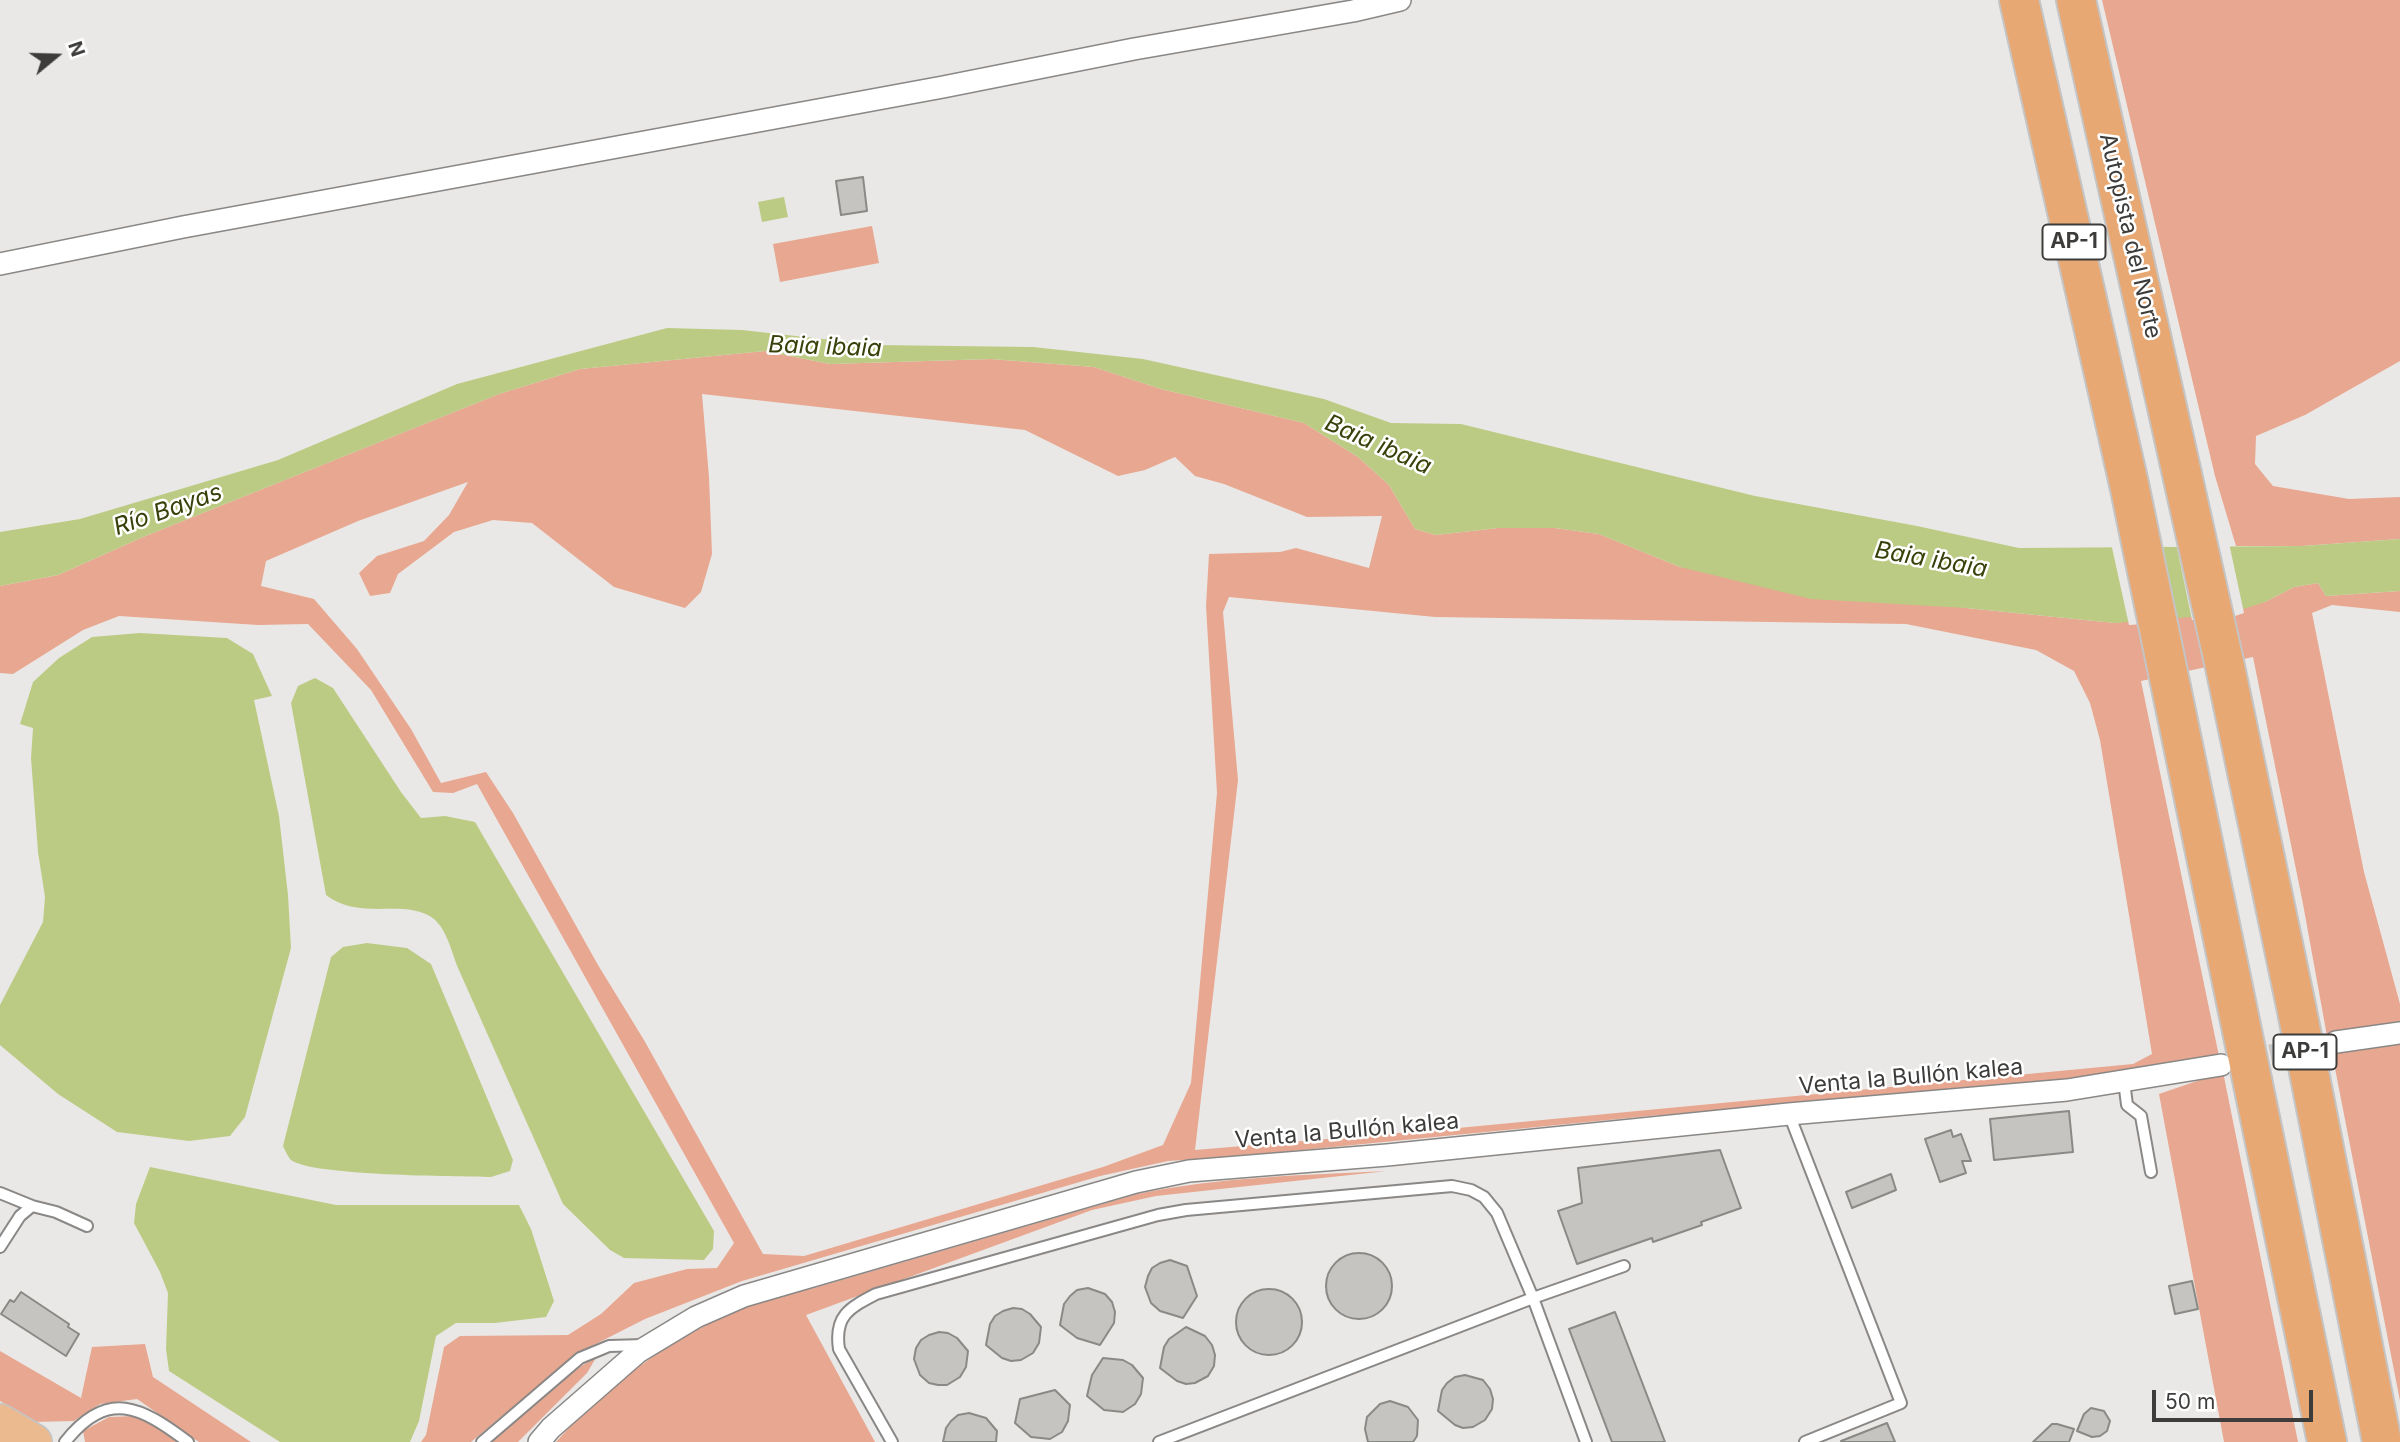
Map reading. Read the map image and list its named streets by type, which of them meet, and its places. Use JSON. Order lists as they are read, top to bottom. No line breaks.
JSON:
{"streets":{"highway":["Autopista del Norte","AP-1"],"street":["Venta la Bullón kalea"]},"water":["Baia ibaia","Río Bayas"],"scale_bar":"50 m","north":"right"}
